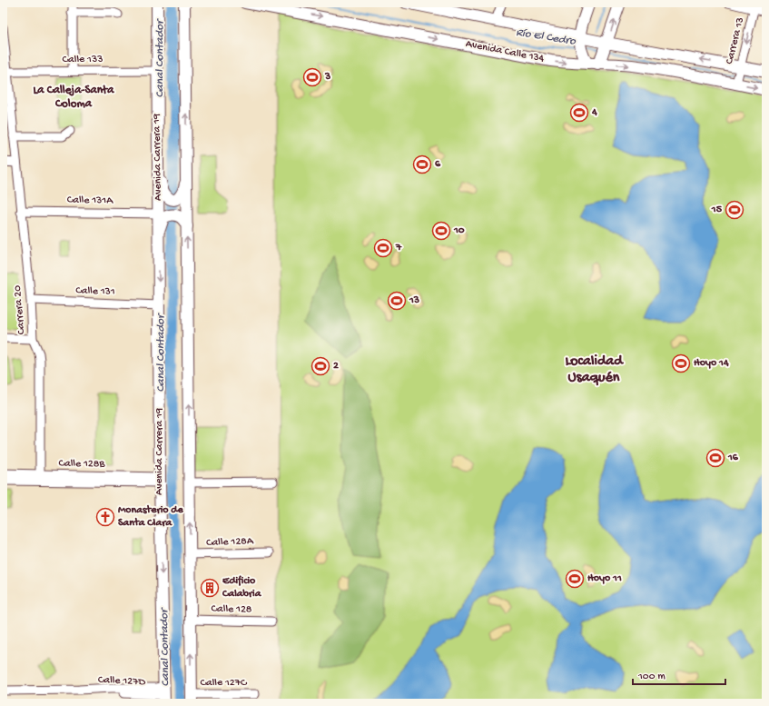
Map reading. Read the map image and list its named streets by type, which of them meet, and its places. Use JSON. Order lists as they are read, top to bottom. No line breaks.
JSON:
{"streets":{"main road":["Avenida Calle 134","Avenida Carrera 19"],"street":["Carrera 13","Calle 133","Calle 131A","Calle 131","Carrera 20","Calle 128B","Calle 128A","Calle 128","Calle 127D","Calle 127C"]},"crossings":[["Carrera 13","Avenida Calle 134"],["Calle 133","Avenida Carrera 19"],["Calle 133","Carrera 20"],["Avenida Carrera 19","Calle 131A"],["Avenida Carrera 19","Calle 131"],["Avenida Carrera 19","Calle 128B"],["Avenida Carrera 19","Calle 127D"],["Calle 131A","Carrera 20"],["Calle 131","Carrera 20"],["Carrera 20","Calle 128B"]],"one_way":["Carrera 13"],"districts":["La Calleja-Santa Coloma","Localidad Usaquén"],"water":["Río El Cedro","Canal Contador"],"places":{"sports":["3","4","6","15","10","7","13","Hoyo 14","2","16","Hoyo 11"],"church":["Monasterio de Santa Clara"],"building":["Edificio Calabria"]},"scale_bar":"100 m"}
